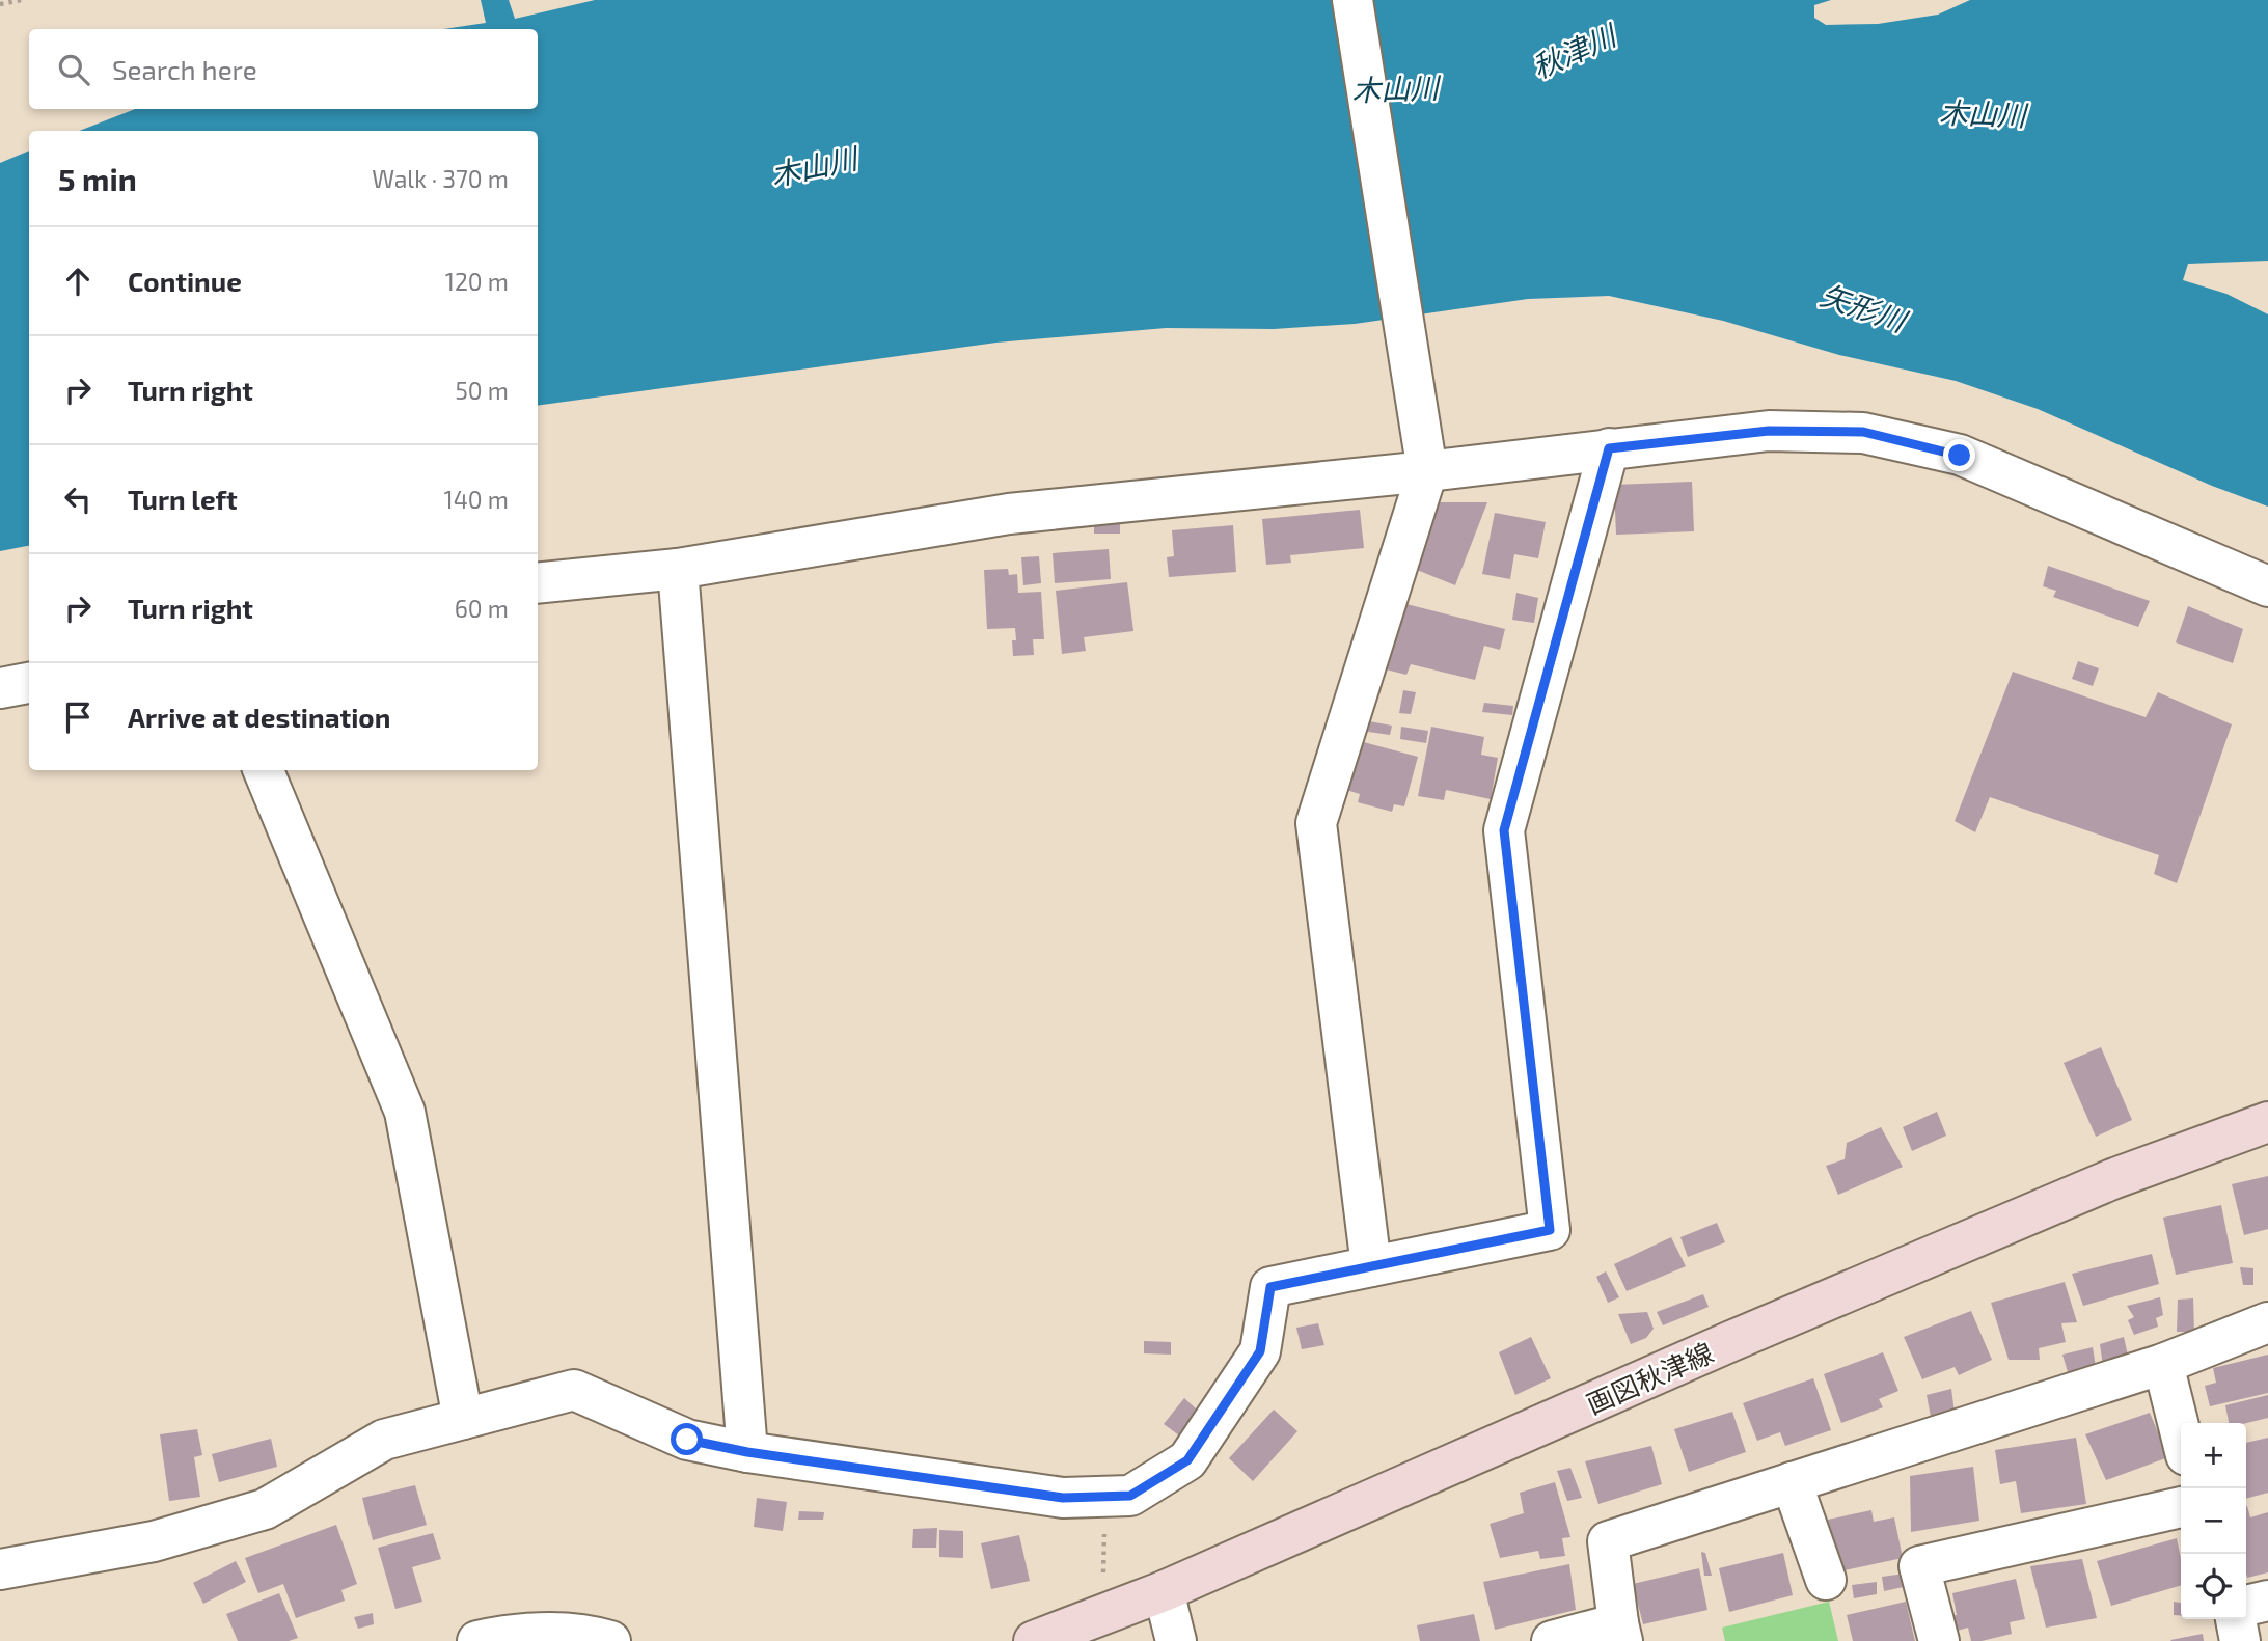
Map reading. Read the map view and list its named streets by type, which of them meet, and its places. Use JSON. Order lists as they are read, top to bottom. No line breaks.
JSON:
{"streets":{"main road":["画図秋津線"]},"water":["秋津川","木山川","矢形川"],"page":{"search":"Search here","heading":["5 min","Walk · 370 m"],"list":[["Continue","120 m"],["Turn right","50 m"],["Turn left","140 m"],["Turn right","60 m"],"Arrive at destination"],"map_buttons":["+","−"]}}
